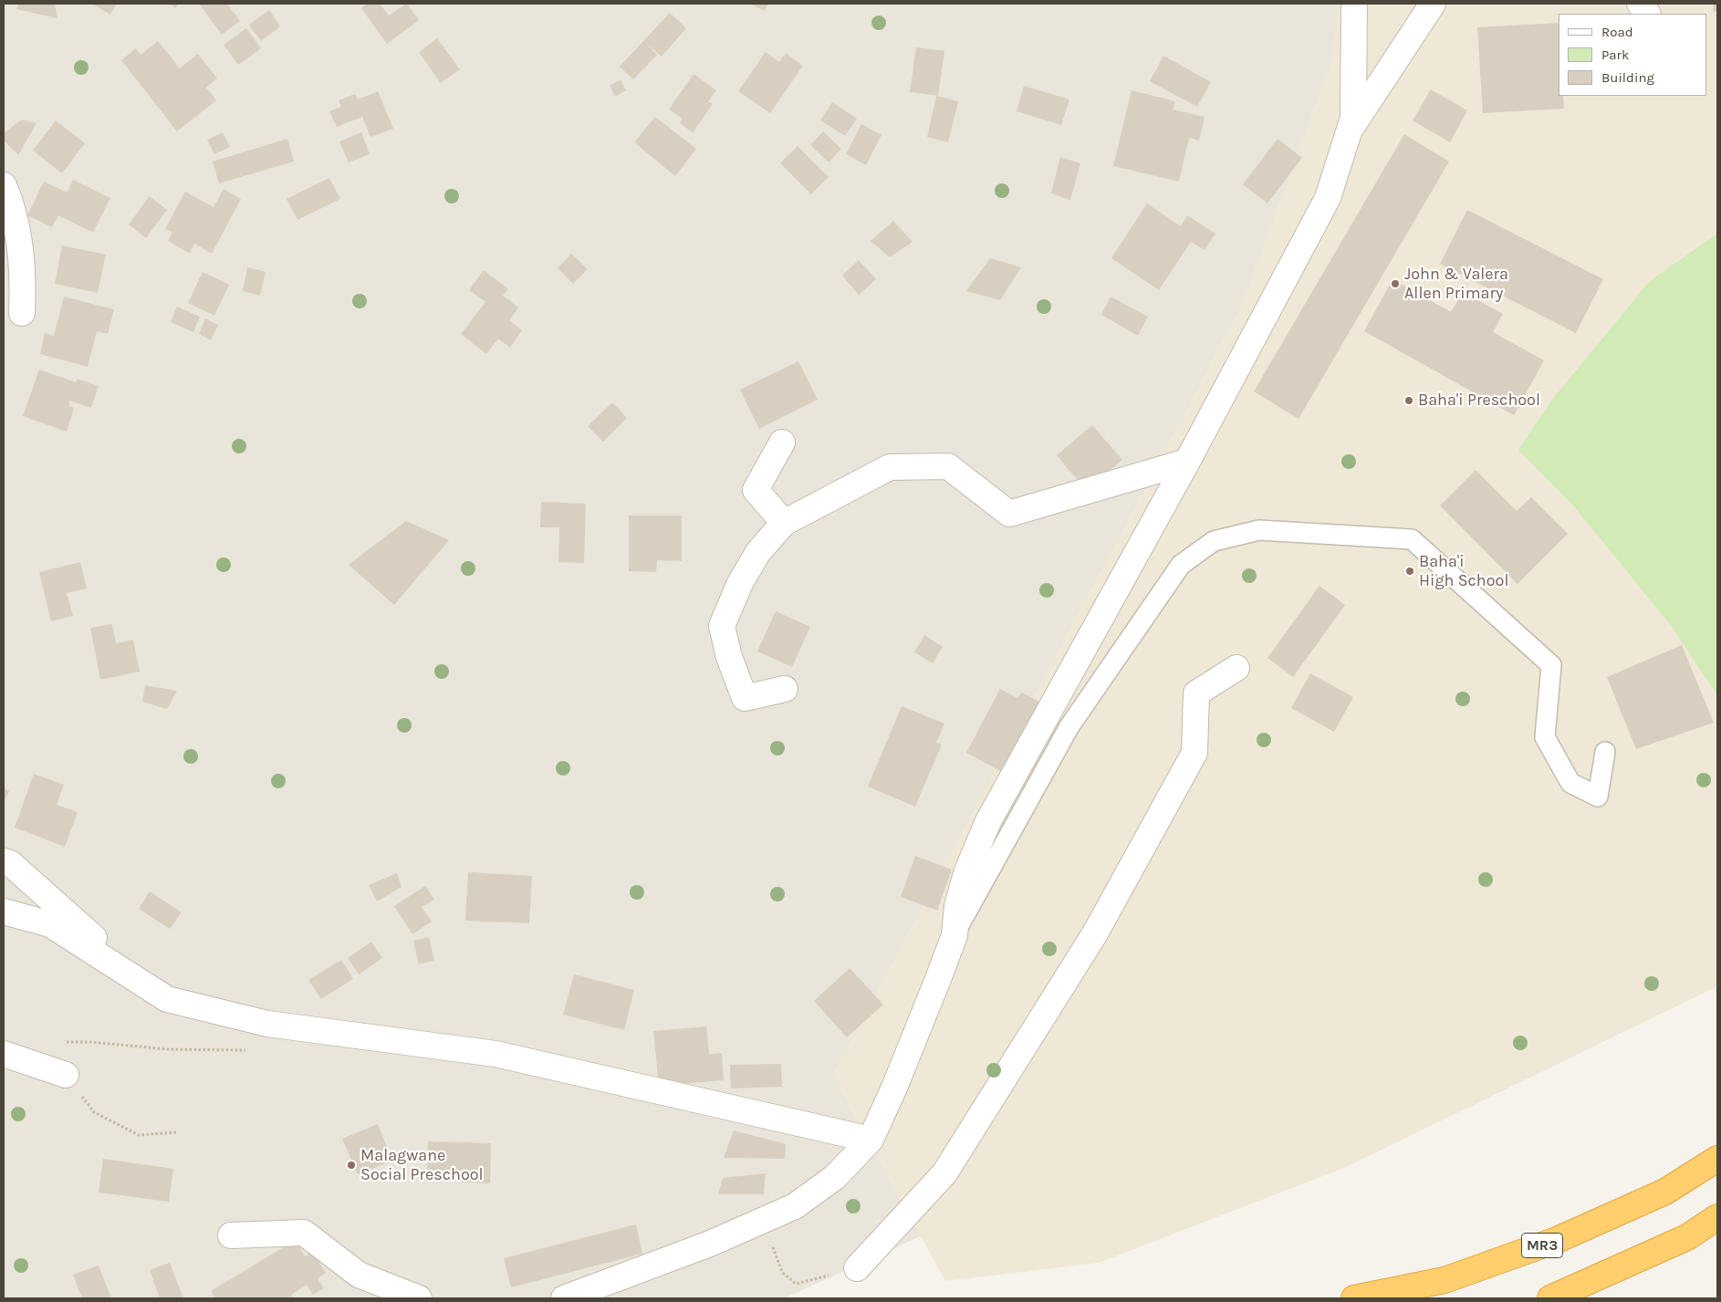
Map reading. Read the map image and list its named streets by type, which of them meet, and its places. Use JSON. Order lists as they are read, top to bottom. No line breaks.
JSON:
{"streets":{"highway":["MR3"]},"places":["John & Valera Allen Primary","Baha'i Preschool","Baha'i High School","Malagwane Social Preschool"],"legend":["Road","Park","Building"]}
